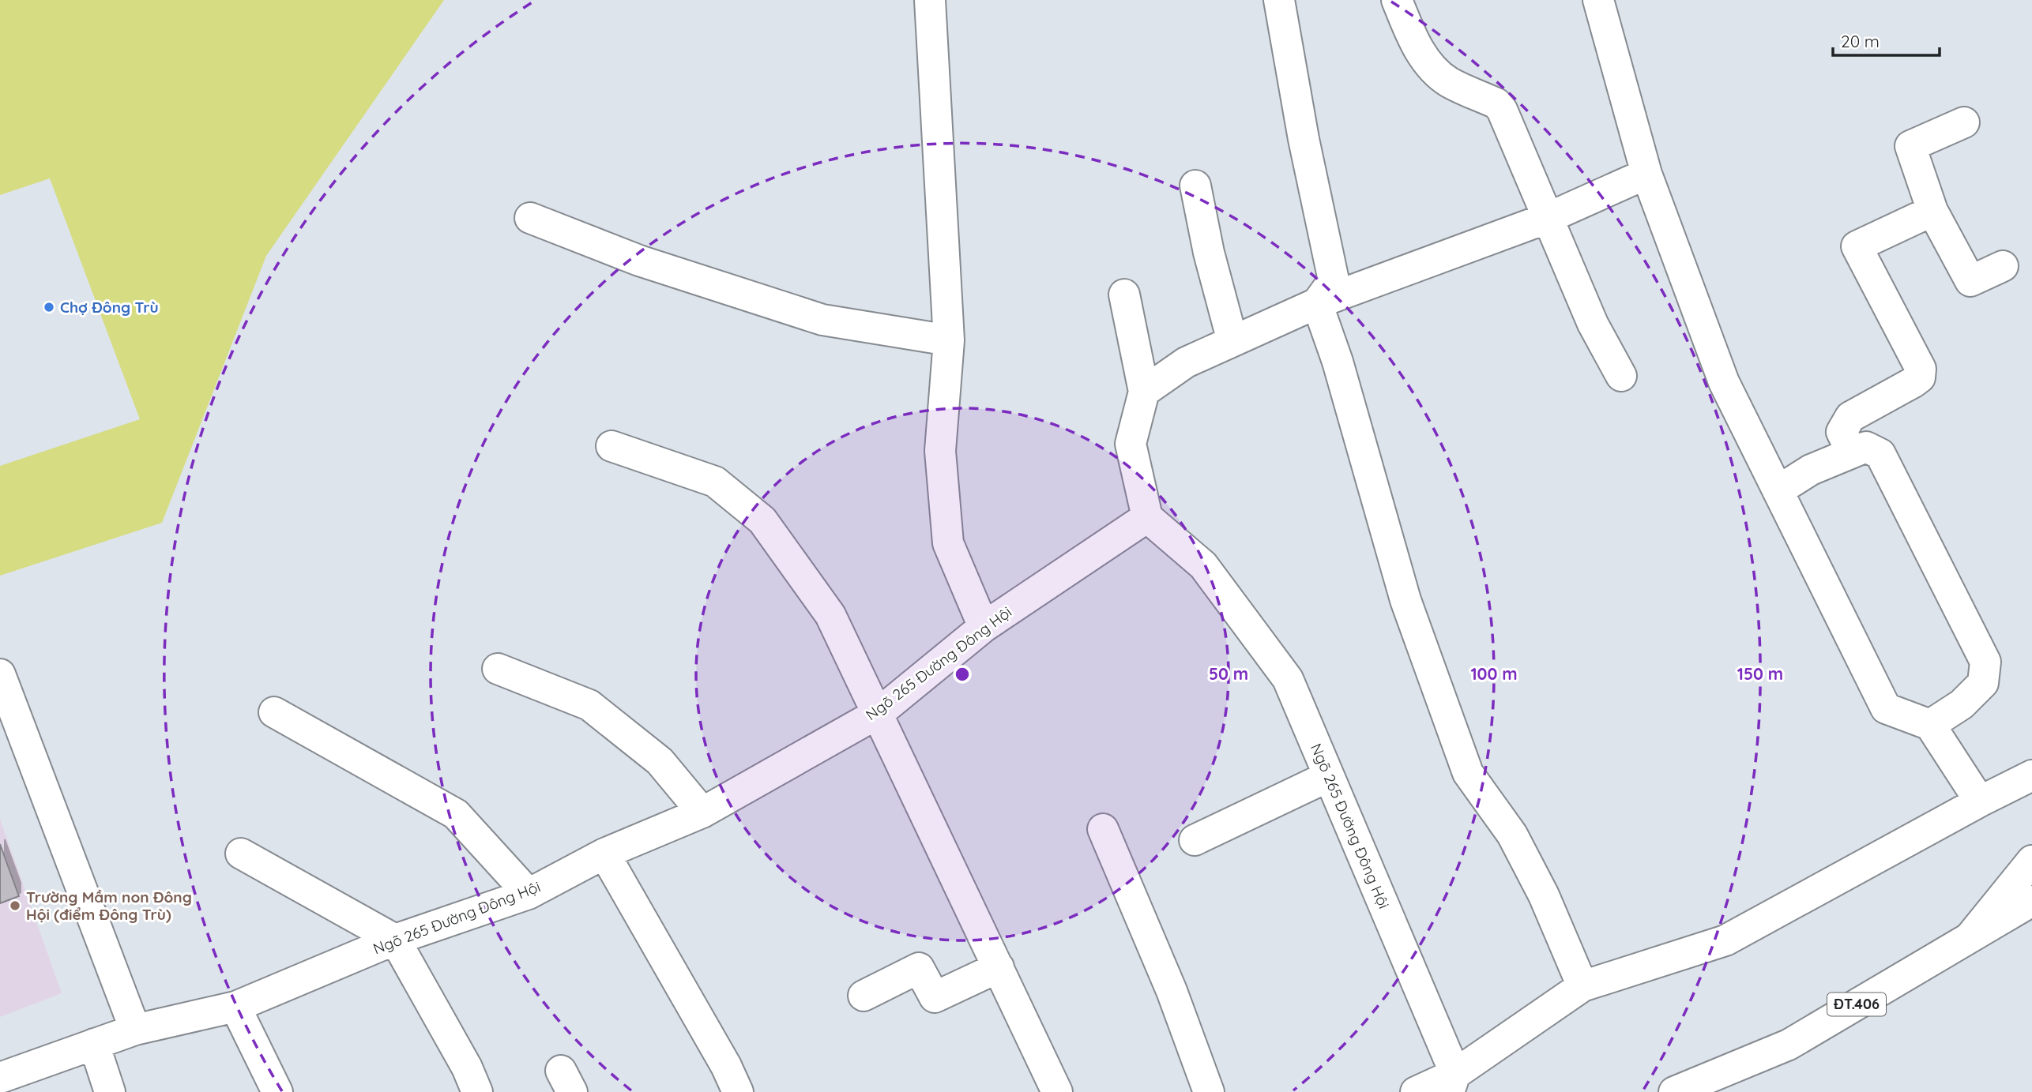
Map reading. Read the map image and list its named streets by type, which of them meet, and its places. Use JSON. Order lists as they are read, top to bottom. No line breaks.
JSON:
{"streets":{"street":["Ngõ 265 Đường Đông Hội","ĐT.406"]},"places":["Chợ Đông Trù","Trường Mầm non Đông Hội (điểm Đông Trù)"],"scale_bar":"20 m","rings":["50 m","100 m","150 m"]}
